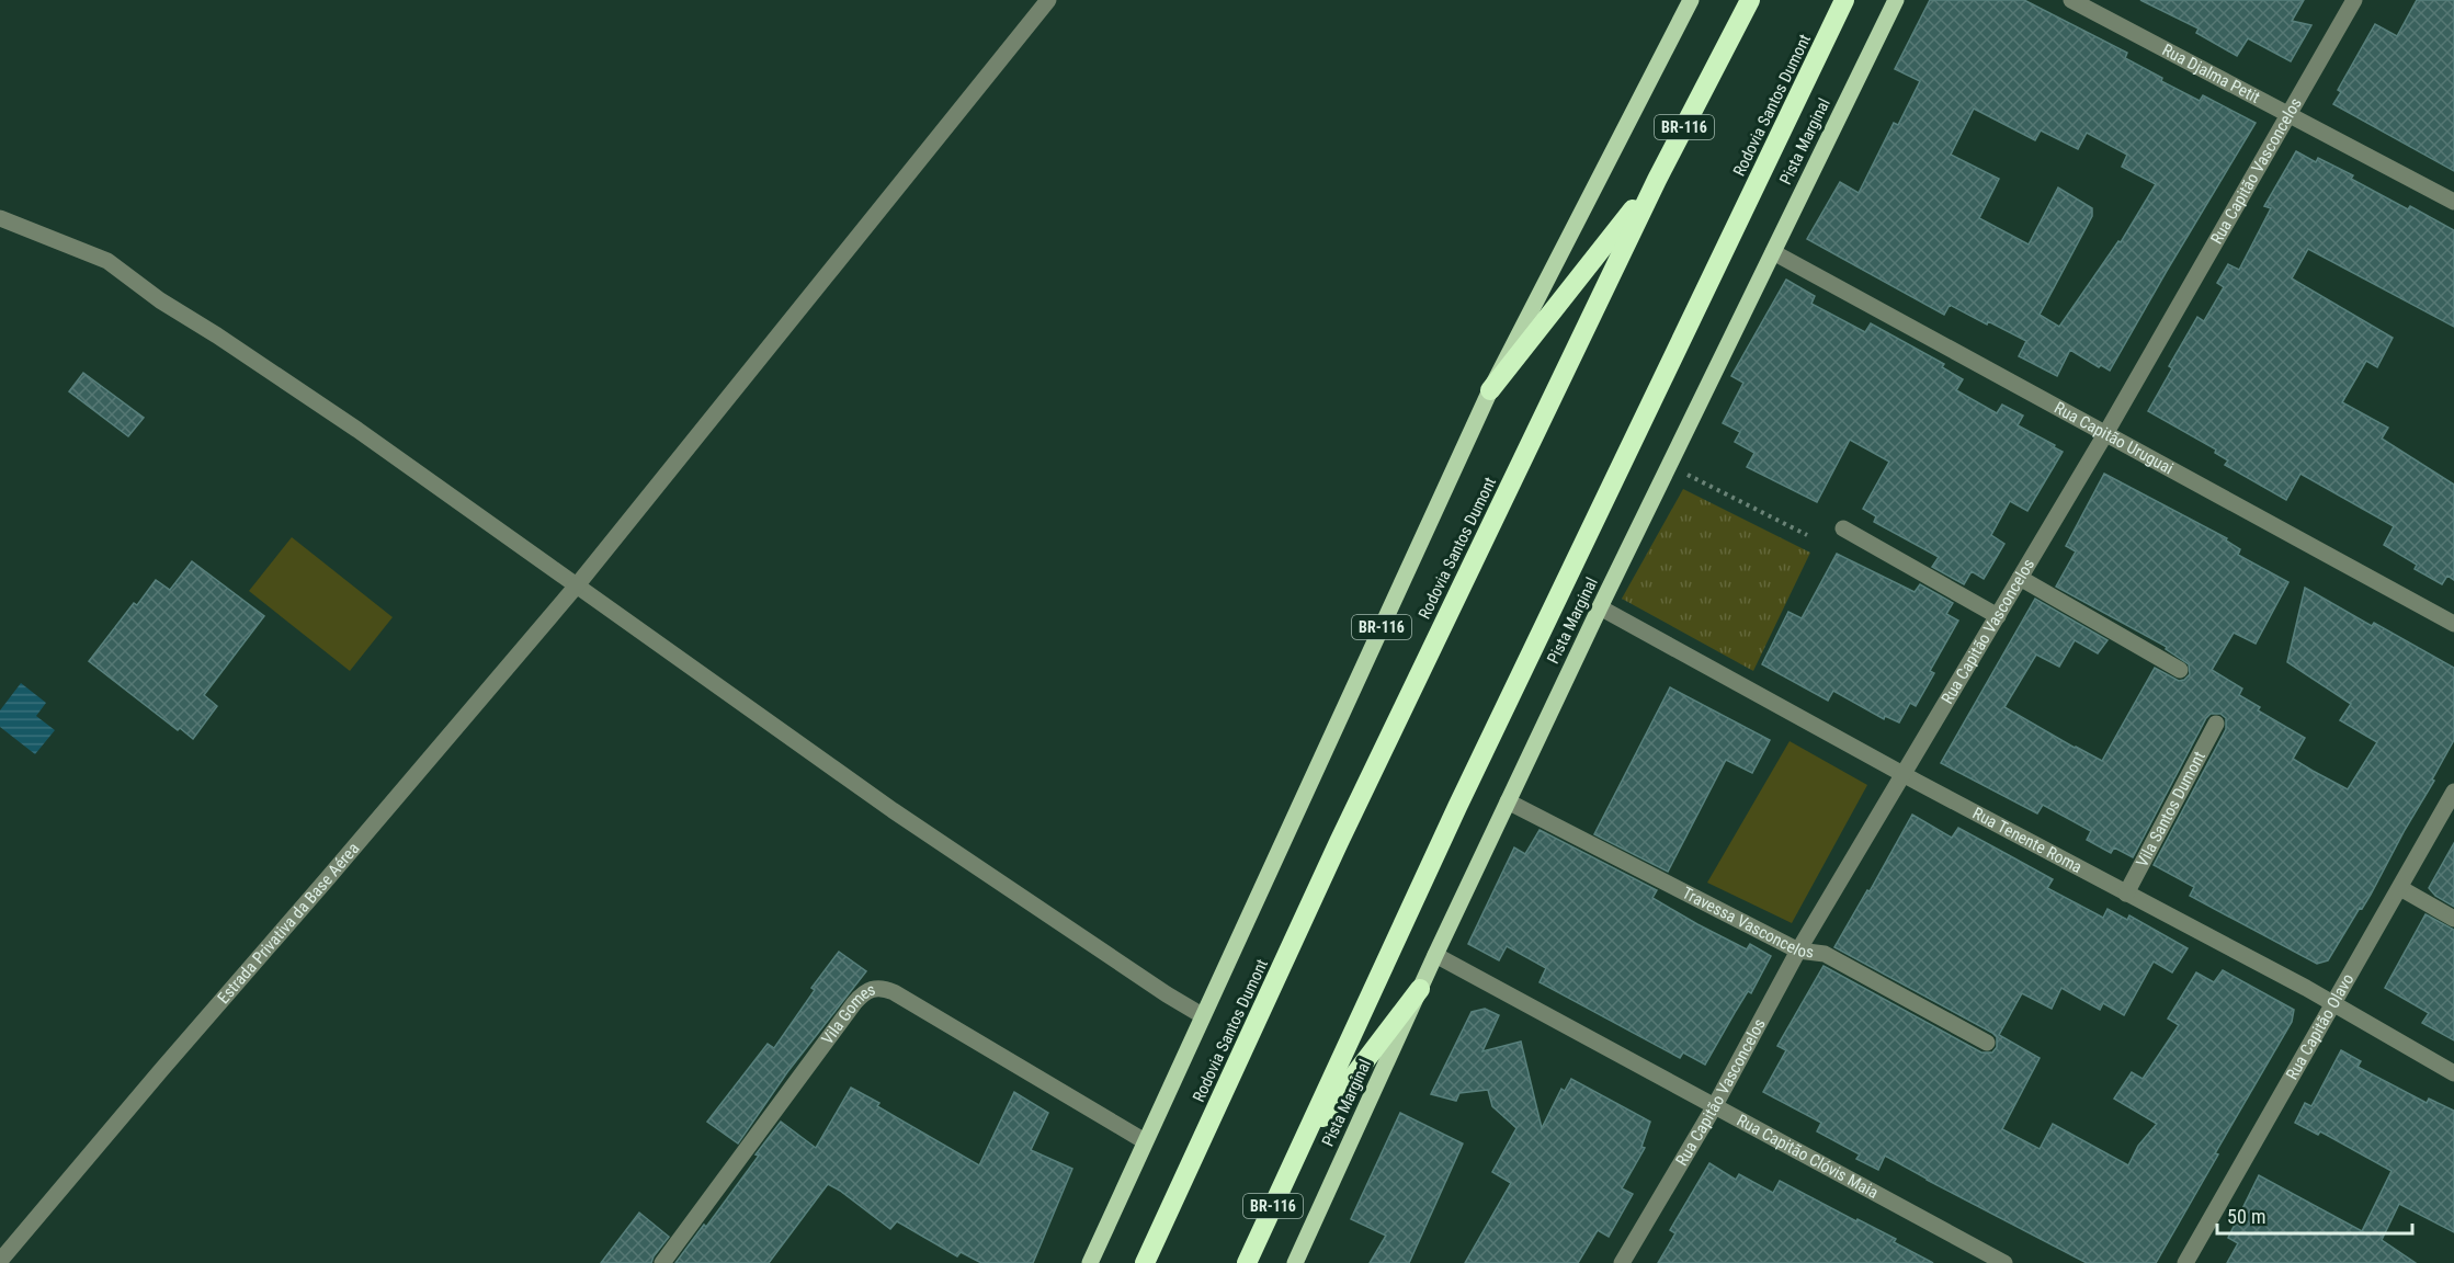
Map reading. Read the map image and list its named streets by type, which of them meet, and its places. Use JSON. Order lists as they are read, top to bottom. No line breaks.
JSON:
{"streets":{"highway":["Rodovia Santos Dumont","BR-116"],"main road":["Pista Marginal"],"street":["Rua Djalma Petit","Rua Capitão Vasconcelos","Rua Capitão Uruguai","Vila Santos Dumont","Rua Tenente Roma","Travessa Vasconcelos","Estrada Privativa da Base Aérea","Vila Gomes","Rua Capitão Olavo","Rua Capitão Clóvis Maia"]},"crossings":[["Rua Djalma Petit","Rua Capitão Vasconcelos"],["BR-116","Vila Gomes"],["Pista Marginal","Rua Capitão Uruguai"],["Pista Marginal","Rua Tenente Roma"],["Pista Marginal","Travessa Vasconcelos"],["Pista Marginal","Rua Capitão Clóvis Maia"],["Rua Capitão Vasconcelos","Rua Capitão Uruguai"],["Rua Capitão Vasconcelos","Rua Tenente Roma"],["Rua Capitão Vasconcelos","Travessa Vasconcelos"],["Rua Capitão Vasconcelos","Rua Capitão Clóvis Maia"],["Vila Santos Dumont","Rua Tenente Roma"],["Rua Tenente Roma","Rua Capitão Olavo"]],"scale_bar":"50 m"}
